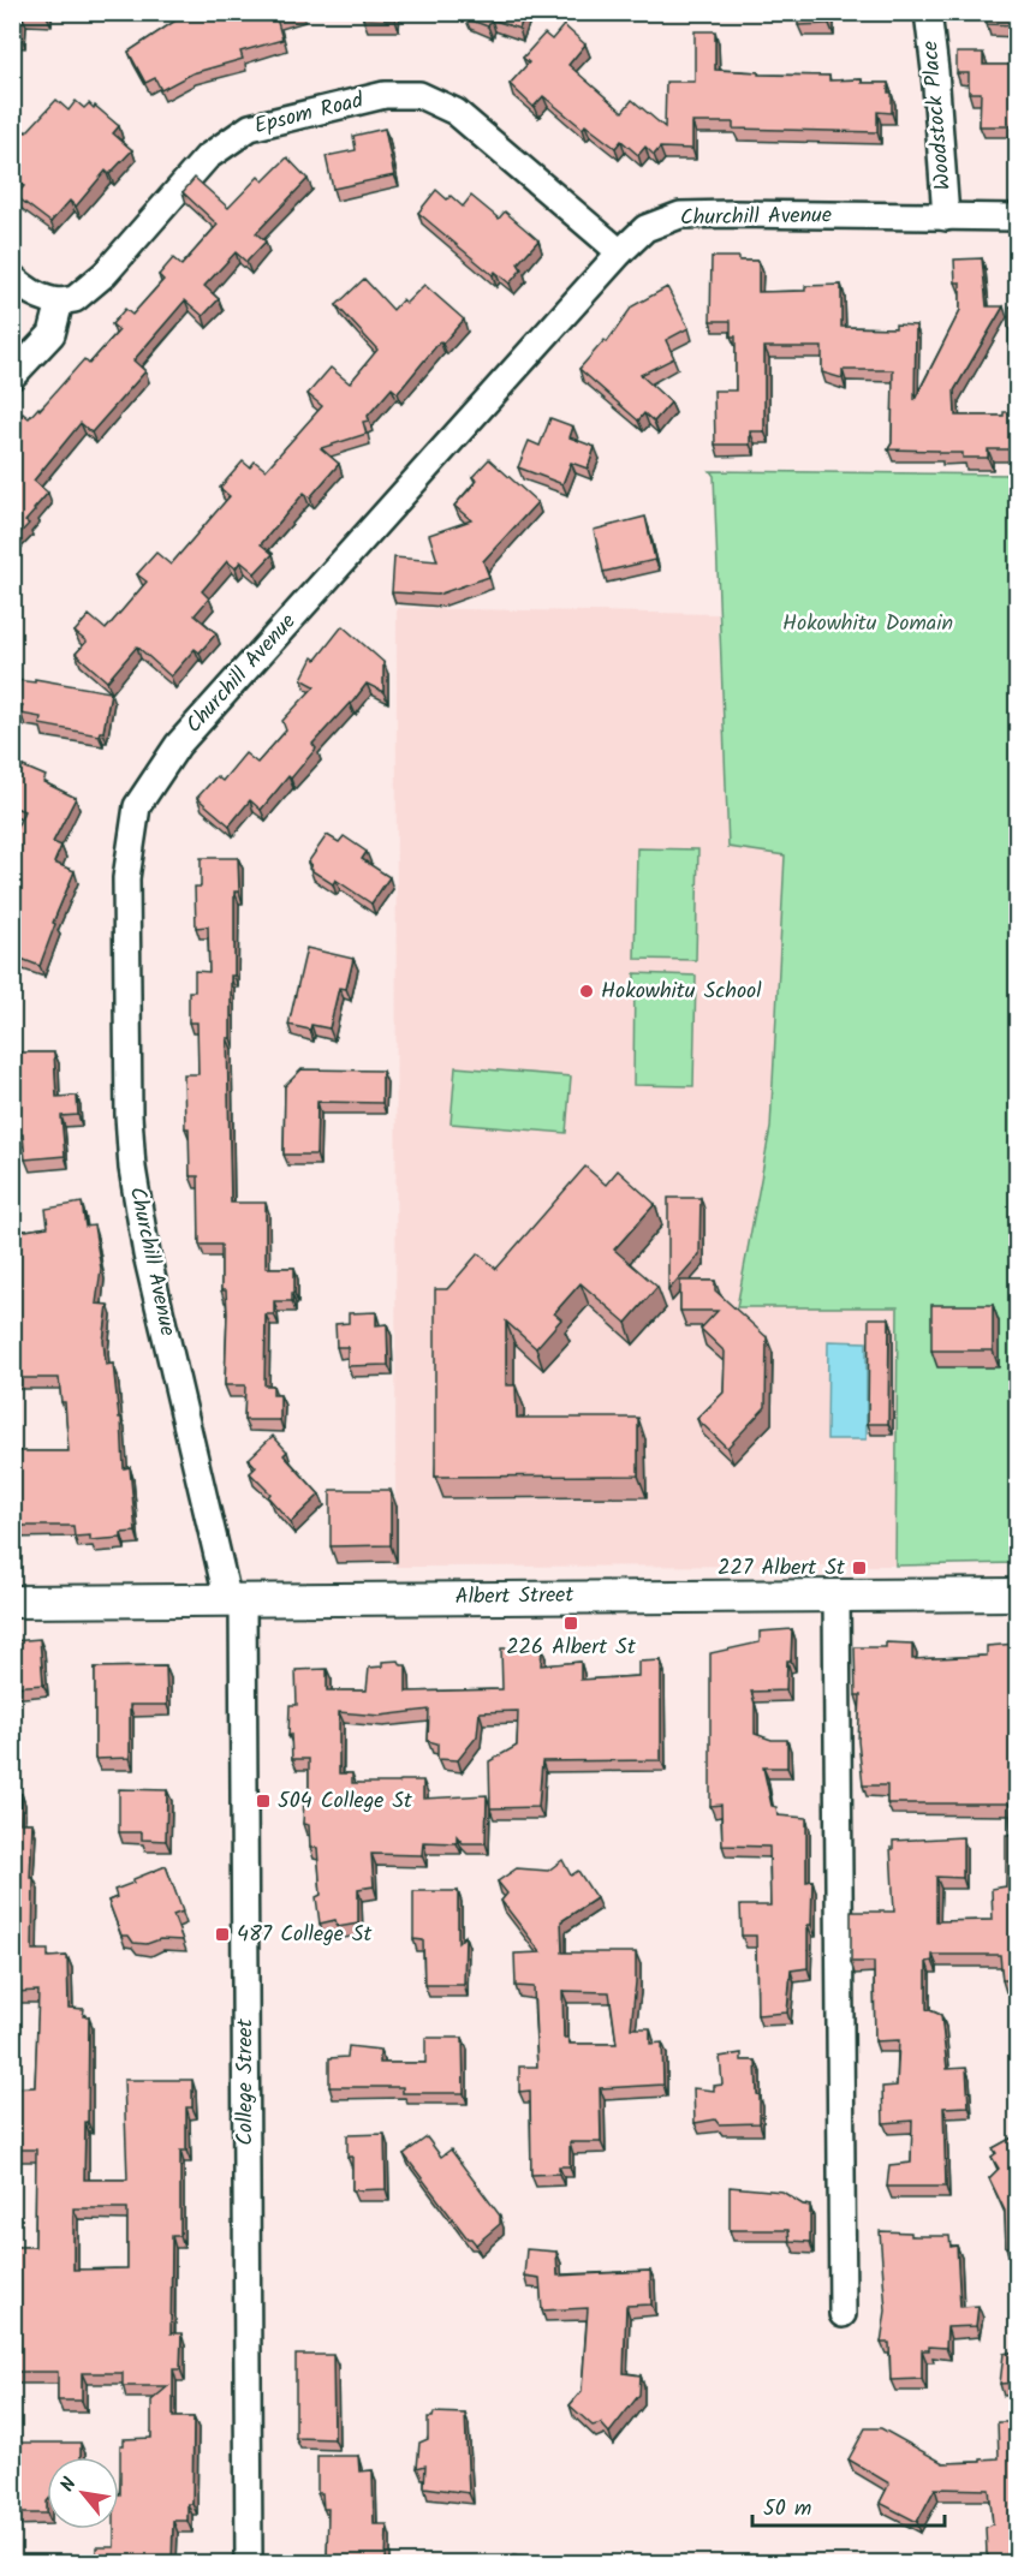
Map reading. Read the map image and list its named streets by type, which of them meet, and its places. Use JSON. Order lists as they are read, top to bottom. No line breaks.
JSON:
{"streets":{"main road":["Albert Street"],"street":["Epsom Road","Woodstock Place","Churchill Avenue","College Street"]},"crossings":[["Epsom Road","Churchill Avenue"],["Woodstock Place","Churchill Avenue"],["Churchill Avenue","Albert Street"],["Churchill Avenue","College Street"],["Albert Street","College Street"]],"parks":["Hokowhitu Domain"],"places":{"other":["Hokowhitu School"],"transit":["227 Albert St","226 Albert St","504 College St","487 College St"]},"scale_bar":"50 m","north":"top left"}
